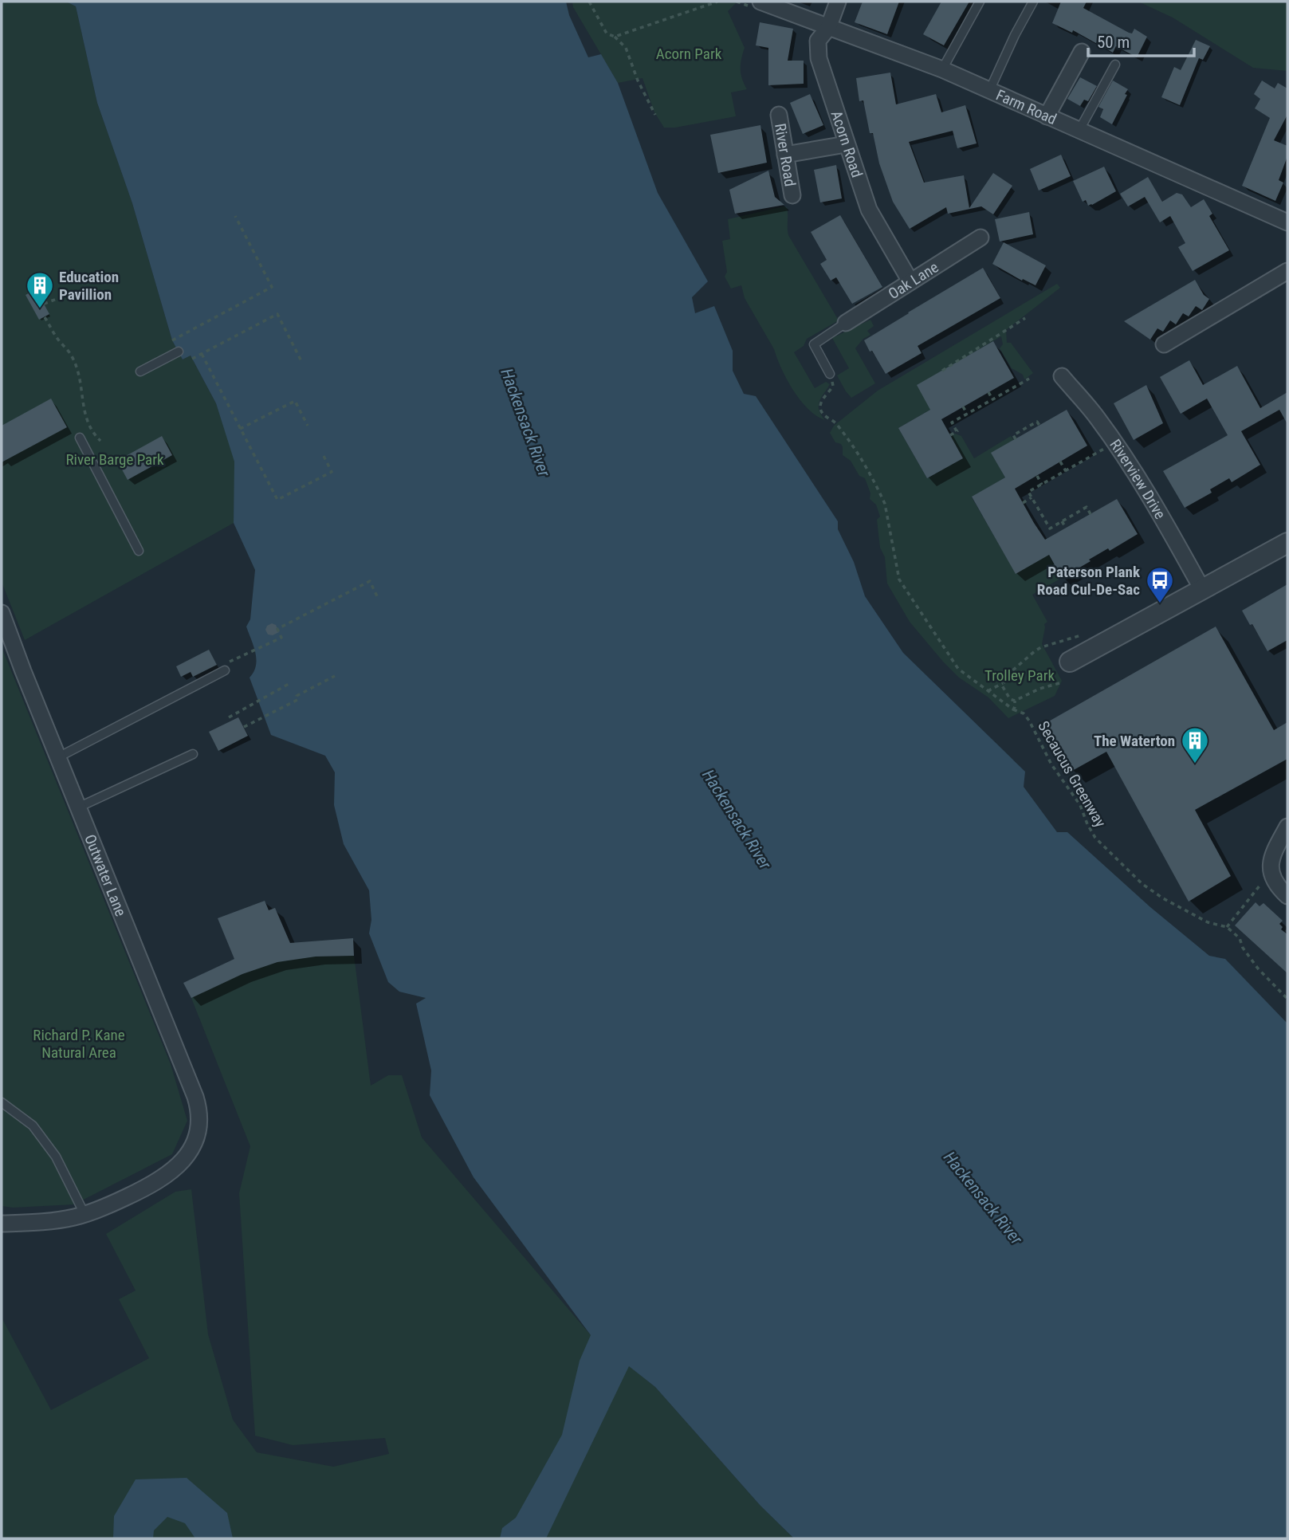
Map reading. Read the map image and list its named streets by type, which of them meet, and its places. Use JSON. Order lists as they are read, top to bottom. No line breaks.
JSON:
{"streets":{"street":["Farm Road","Acorn Road","River Road","Oak Lane","Riverview Drive","Outwater Lane"],"path":["Secaucus Greenway"]},"crossings":[["Farm Road","Acorn Road"],["Acorn Road","Oak Lane"]],"water":["Hackensack River"],"parks":["Acorn Park","River Barge Park","Trolley Park","Richard P. Kane Natural Area"],"places":{"building":["Education Pavillion","The Waterton"],"bus stop":["Paterson Plank Road Cul-De-Sac"]},"scale_bar":"50 m"}
